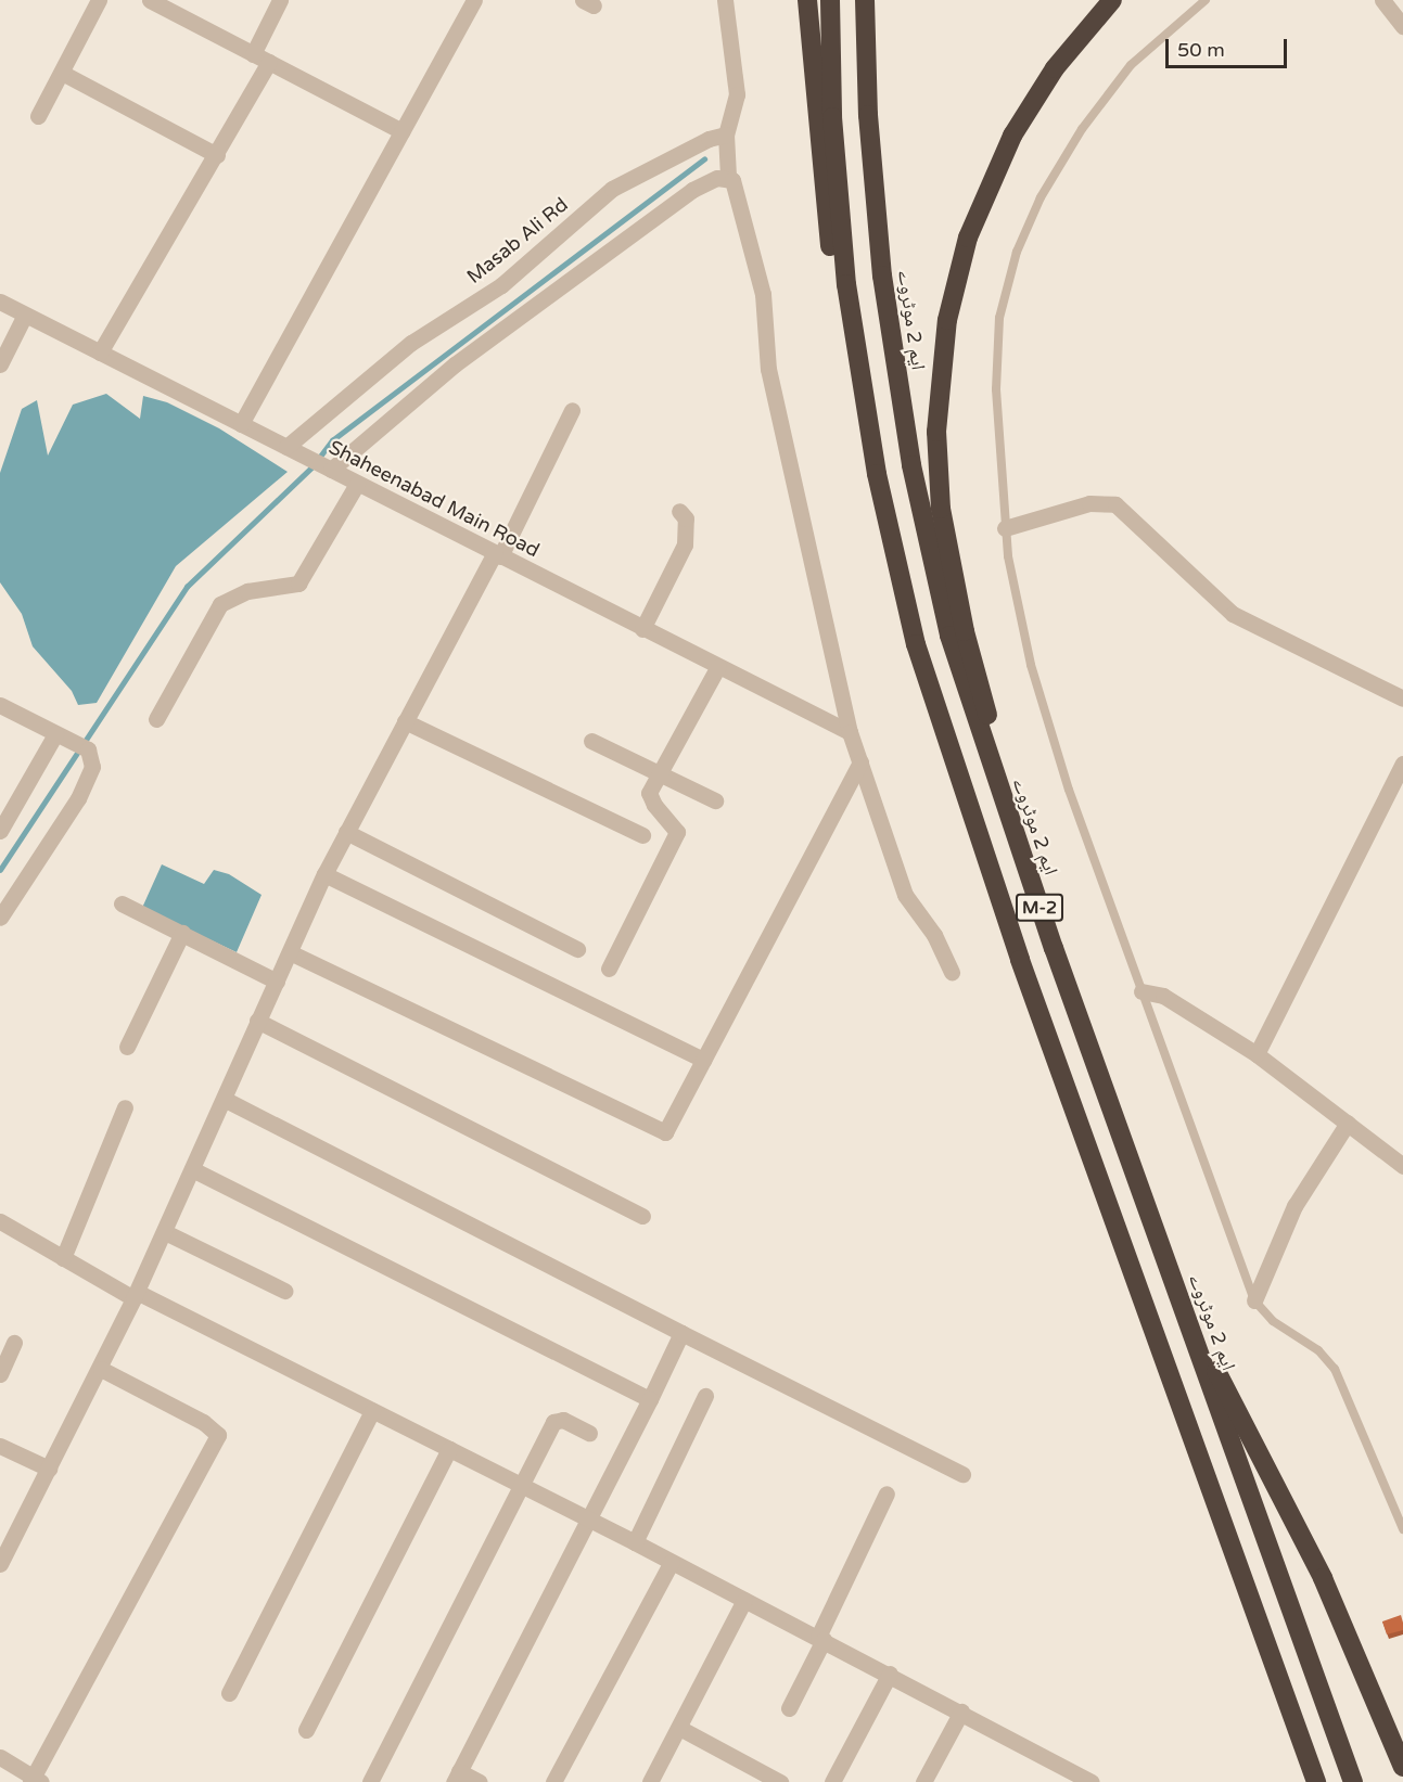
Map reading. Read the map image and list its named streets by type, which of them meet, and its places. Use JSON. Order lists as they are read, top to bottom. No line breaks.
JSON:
{"streets":{"highway":["ایم 2 موٹروے","M-2"],"street":["Masab Ali Rd","Shaheenabad Main Road"]},"crossings":[["Masab Ali Rd","Shaheenabad Main Road"]],"scale_bar":"50 m"}
